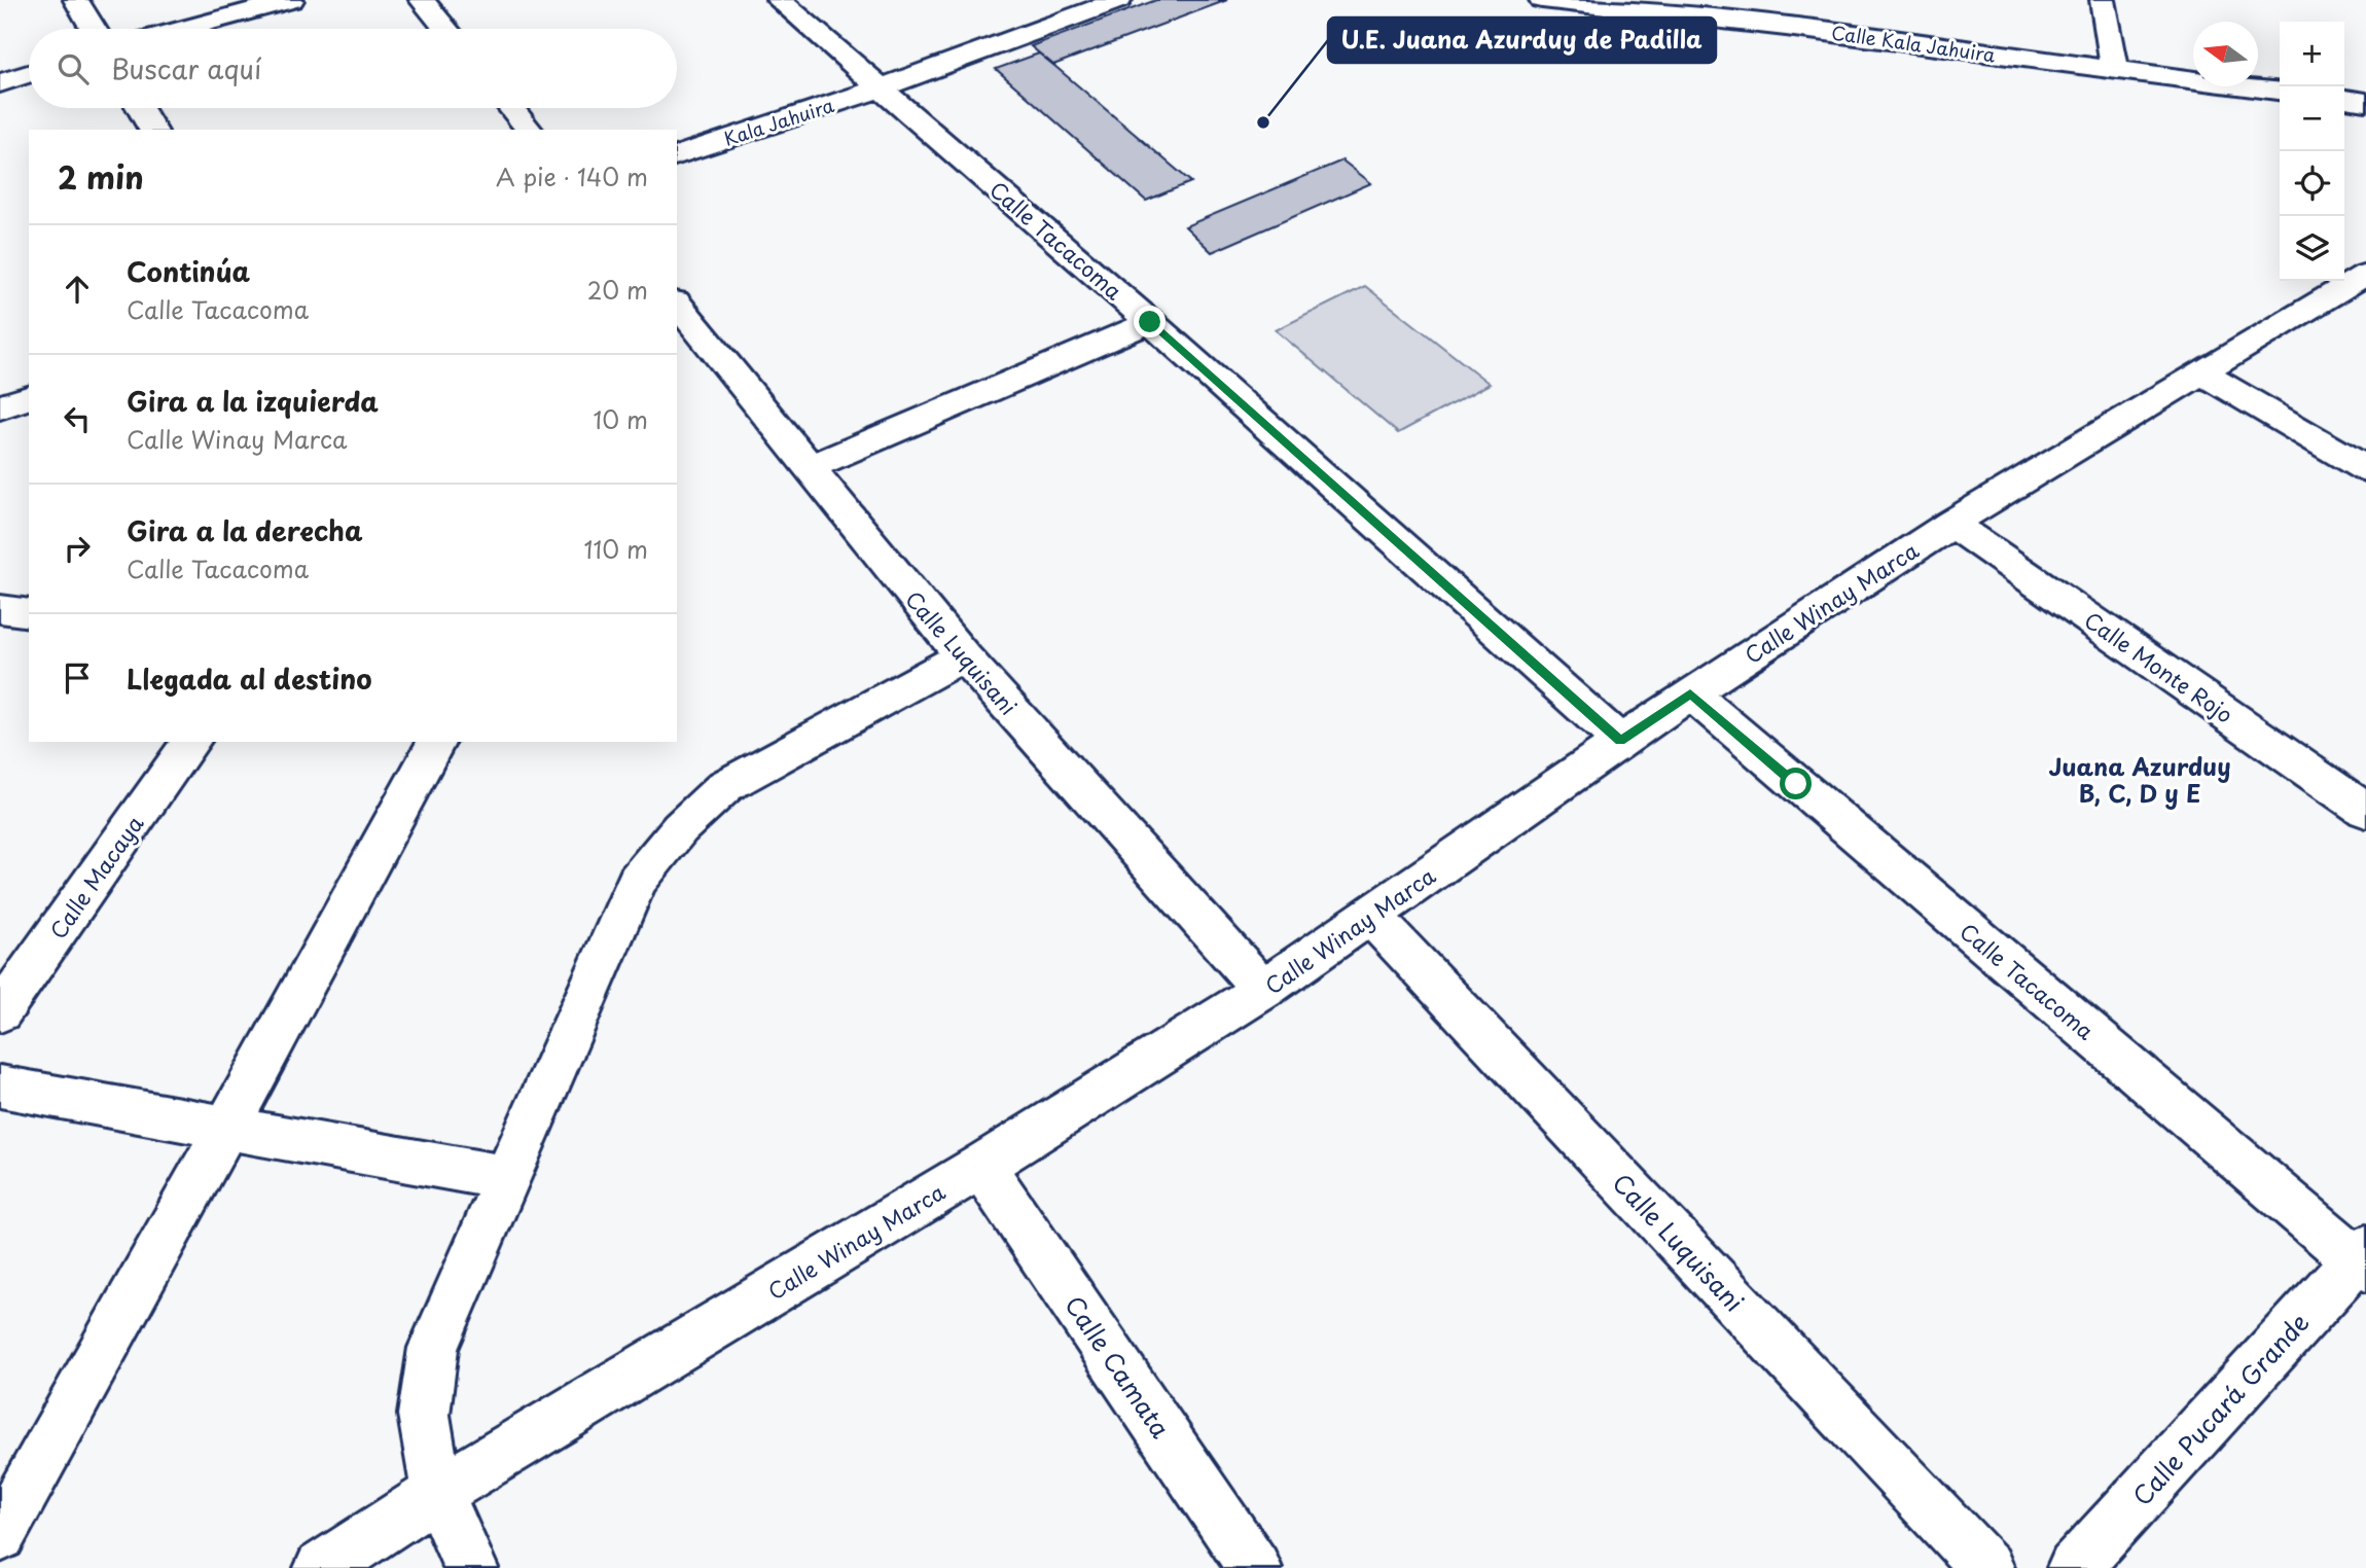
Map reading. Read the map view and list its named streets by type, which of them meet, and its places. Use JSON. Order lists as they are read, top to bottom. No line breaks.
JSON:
{"streets":{"street":["Calle Kala Jahuira","Kala Jahuira","Calle Tacacoma","Calle Winay Marca","Calle Luquisani","Calle Monte Rojo","Calle Macaya","Calle Camata","Calle Pucará Grande"]},"crossings":[["Kala Jahuira","Calle Tacacoma"],["Calle Tacacoma","Calle Winay Marca"],["Calle Tacacoma","Calle Pucará Grande"],["Calle Winay Marca","Calle Luquisani"],["Calle Winay Marca","Calle Monte Rojo"],["Calle Winay Marca","Calle Camata"]],"districts":["Juana Azurduy B, C, D y E"],"places":["U.E. Juana Azurduy de Padilla"],"north":"left","page":{"map_buttons":["+","−"],"search":"Buscar aquí","heading":["2 min","A pie · 140 m"],"list":[["Continúa","Calle Tacacoma","20 m"],["Gira a la izquierda","Calle Winay Marca","10 m"],["Gira a la derecha","Calle Tacacoma","110 m"],"Llegada al destino"]}}
